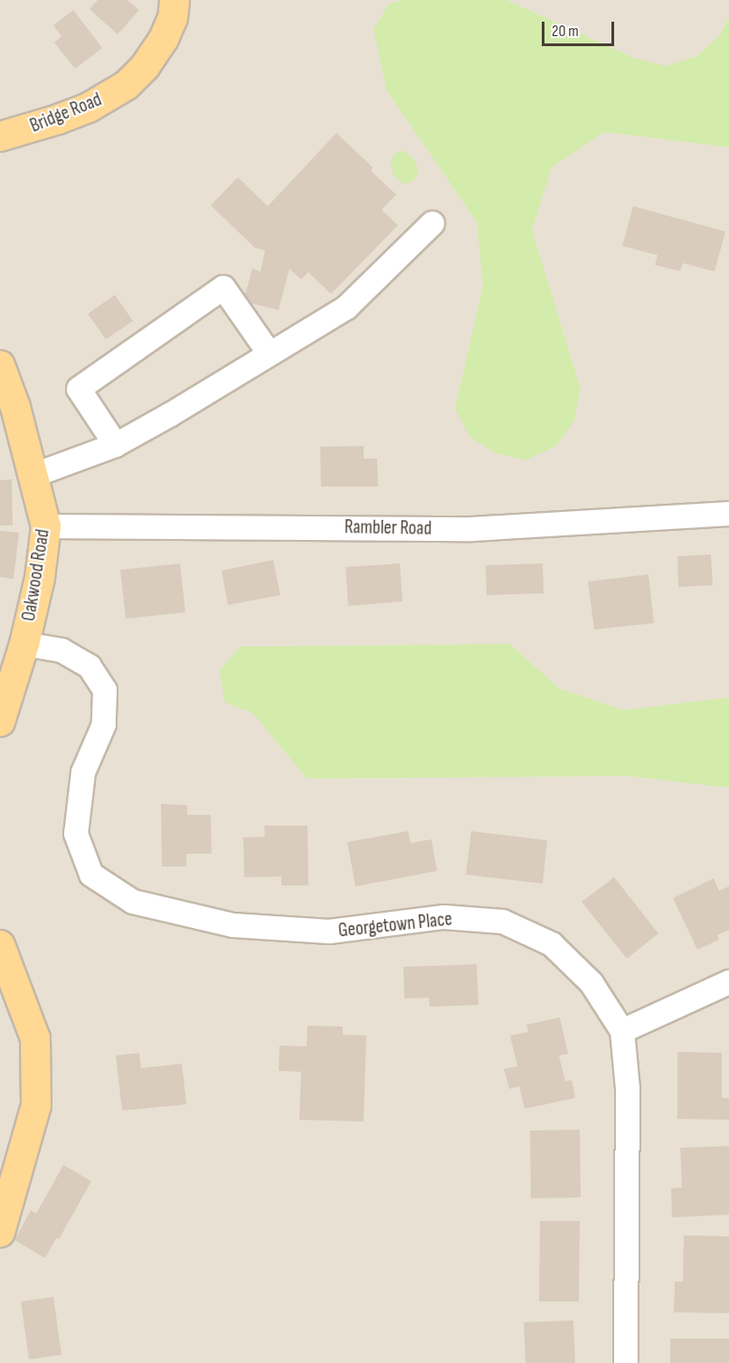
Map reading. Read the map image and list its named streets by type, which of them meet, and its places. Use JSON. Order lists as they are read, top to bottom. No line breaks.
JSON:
{"streets":{"main road":["Bridge Road","Oakwood Road"],"street":["Rambler Road","Georgetown Place"]},"crossings":[["Rambler Road","Oakwood Road"],["Oakwood Road","Georgetown Place"]],"scale_bar":"20 m"}
